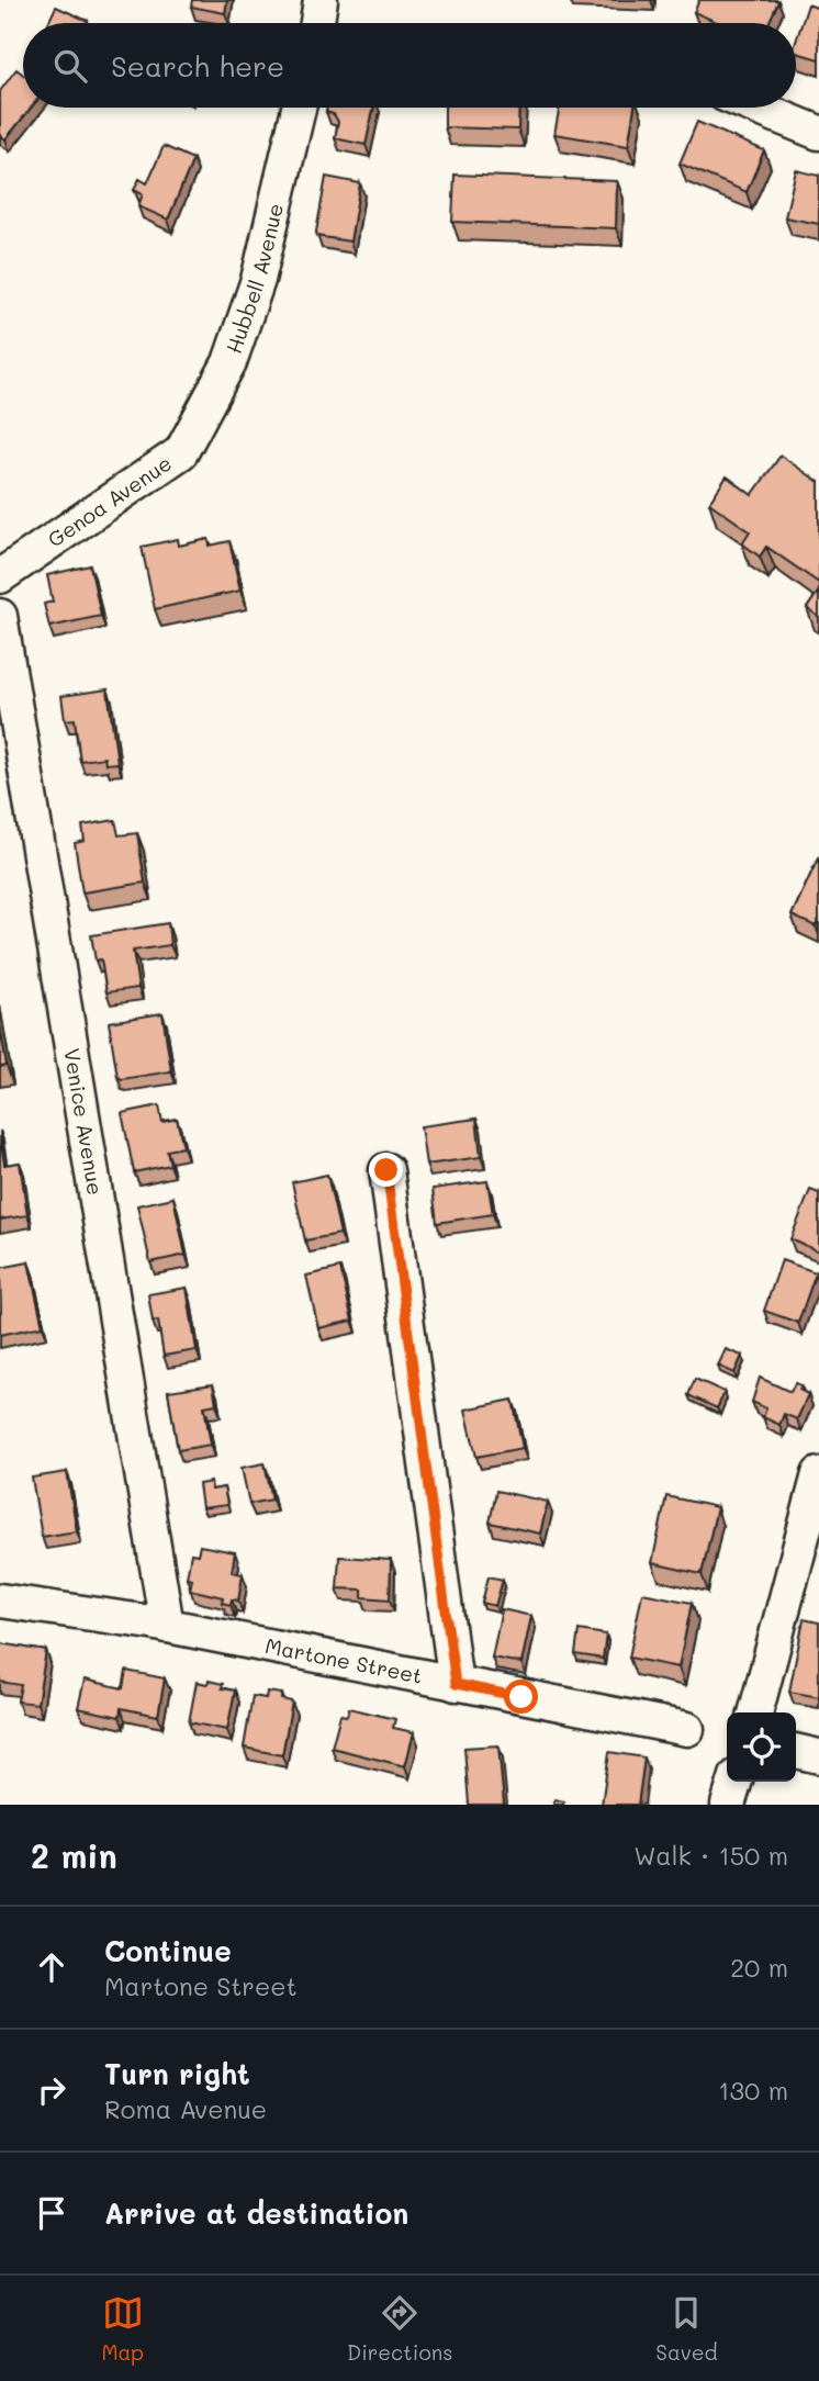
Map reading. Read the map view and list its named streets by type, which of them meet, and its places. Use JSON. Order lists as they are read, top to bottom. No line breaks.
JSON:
{"streets":{"street":["Hubbell Avenue","Genoa Avenue","Venice Avenue","Martone Street"]},"crossings":[["Hubbell Avenue","Genoa Avenue"],["Venice Avenue","Martone Street"]],"page":{"search":"Search here","heading":["2 min","Walk · 150 m"],"list":[["Continue","Martone Street","20 m"],["Turn right","Roma Avenue","130 m"],"Arrive at destination"],"nav":["Map","Directions","Saved"]}}
